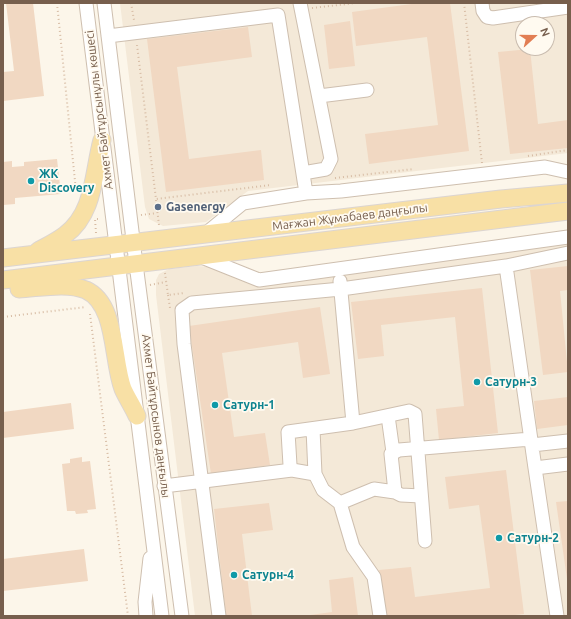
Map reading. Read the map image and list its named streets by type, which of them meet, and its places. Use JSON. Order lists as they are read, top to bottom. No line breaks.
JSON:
{"streets":{"main road":["Мағжан Жұмабаев даңғылы"],"street":["Ахмет Байтұрсынұлы көшесі","Ахмет Байтұрсынов даңғылы"]},"crossings":[["Ахмет Байтұрсынұлы көшесі","Ахмет Байтұрсынов даңғылы"],["Мағжан Жұмабаев даңғылы","Ахмет Байтұрсынов даңғылы"]],"places":["ЖК Discovery","Gasenergy","Сатурн-3","Сатурн-1","Сатурн-2","Сатурн-4"],"north":"right"}
